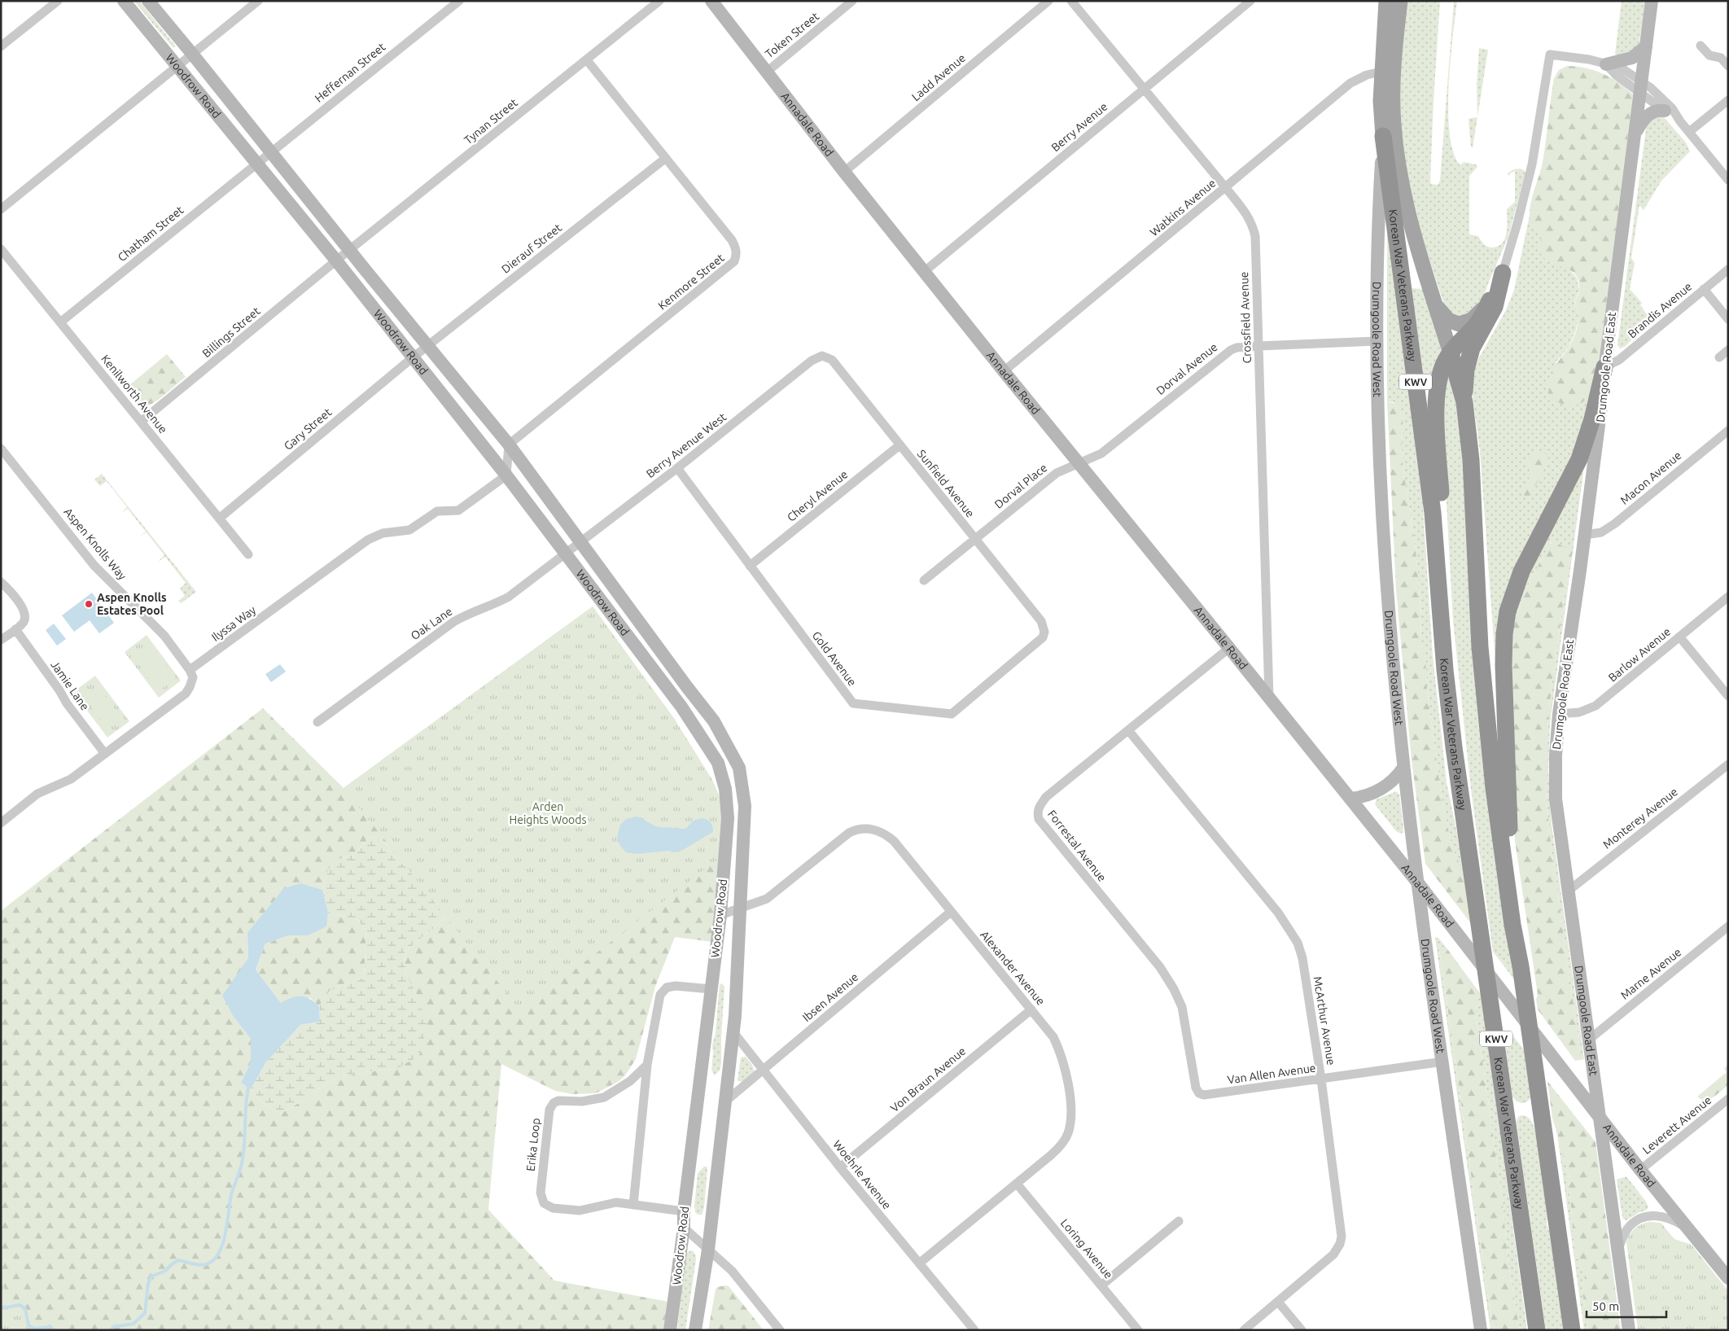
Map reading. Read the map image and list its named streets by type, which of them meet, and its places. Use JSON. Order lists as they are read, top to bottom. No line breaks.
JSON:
{"streets":{"highway":["Korean War Veterans Parkway","KWV"],"main road":["Drumgoole Road West"],"street":["Token Street","Heffernan Street","Ladd Avenue","Woodrow Road","Tynan Street","Annadale Road","Berry Avenue","Watkins Avenue","Chatham Street","Dierauf Street","Kenmore Street","Brandis Avenue","Crossfield Avenue","Billings Street","Drumgoole Road East","Dorval Avenue","Kenilworth Avenue","Gary Street","Berry Avenue West","Macon Avenue","Sunfield Avenue","Dorval Place","Cheryl Avenue","Aspen Knolls Way","Ilyssa Way","Oak Lane","Barlow Avenue","Gold Avenue","Jamie Lane","Monterey Avenue","Forrestal Avenue","Alexander Avenue","Marne Avenue","Ibsen Avenue","McArthur Avenue","Van Allen Avenue","Von Braun Avenue","Leverett Avenue","Erika Loop","Woehrle Avenue","Loring Avenue"]},"crossings":[["Token Street","Annadale Road"],["Heffernan Street","Woodrow Road"],["Heffernan Street","Chatham Street"],["Ladd Avenue","Annadale Road"],["Woodrow Road","Tynan Street"],["Woodrow Road","Chatham Street"],["Woodrow Road","Dierauf Street"],["Woodrow Road","Kenmore Street"],["Woodrow Road","Billings Street"],["Woodrow Road","Gary Street"],["Woodrow Road","Berry Avenue West"],["Woodrow Road","Ilyssa Way"],["Woodrow Road","Oak Lane"],["Woodrow Road","Alexander Avenue"],["Woodrow Road","Ibsen Avenue"],["Woodrow Road","Erika Loop"],["Woodrow Road","Woehrle Avenue"],["Tynan Street","Kenmore Street"],["Tynan Street","Billings Street"],["Annadale Road","Berry Avenue"],["Annadale Road","Watkins Avenue"],["Annadale Road","Crossfield Avenue"],["Annadale Road","Drumgoole Road West"],["Annadale Road","Drumgoole Road East"],["Annadale Road","Dorval Avenue"],["Annadale Road","Dorval Place"],["Annadale Road","Forrestal Avenue"],["Annadale Road","Leverett Avenue"],["Berry Avenue","Crossfield Avenue"],["Watkins Avenue","Crossfield Avenue"],["Watkins Avenue","Drumgoole Road West"],["Chatham Street","Kenilworth Avenue"],["Dierauf Street","Kenmore Street"],["Dierauf Street","Gary Street"],["Korean War Veterans Parkway","Drumgoole Road West"],["Brandis Avenue","Drumgoole Road East"],["Crossfield Avenue","Dorval Avenue"],["Billings Street","Kenilworth Avenue"],["Drumgoole Road West","Dorval Avenue"],["Drumgoole Road West","Van Allen Avenue"],["Drumgoole Road East","Macon Avenue"],["Drumgoole Road East","Barlow Avenue"],["Drumgoole Road East","Monterey Avenue"],["Drumgoole Road East","Marne Avenue"],["Dorval Avenue","Dorval Place"],["Kenilworth Avenue","Gary Street"],["Berry Avenue West","Sunfield Avenue"],["Berry Avenue West","Oak Lane"],["Berry Avenue West","Gold Avenue"],["Sunfield Avenue","Dorval Place"],["Sunfield Avenue","Cheryl Avenue"],["Sunfield Avenue","Gold Avenue"],["Cheryl Avenue","Gold Avenue"],["Aspen Knolls Way","Ilyssa Way"],["Forrestal Avenue","McArthur Avenue"],["Forrestal Avenue","Van Allen Avenue"],["Alexander Avenue","Ibsen Avenue"],["Alexander Avenue","Von Braun Avenue"],["Alexander Avenue","Woehrle Avenue"],["Alexander Avenue","Loring Avenue"],["Ibsen Avenue","Woehrle Avenue"],["McArthur Avenue","Van Allen Avenue"],["Von Braun Avenue","Woehrle Avenue"]],"parks":["Arden Heights Woods"],"places":["Aspen Knolls Estates Pool"],"scale_bar":"50 m"}
